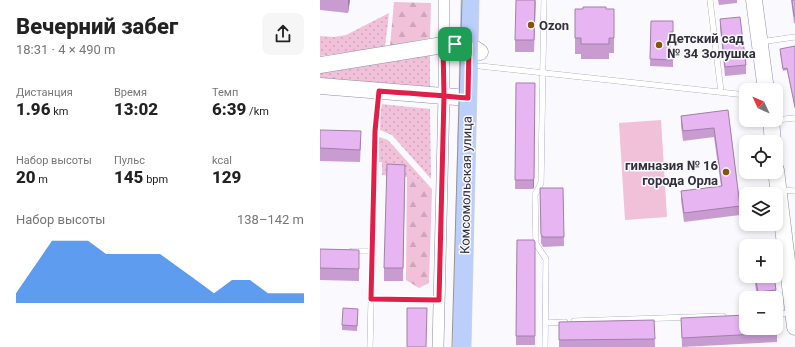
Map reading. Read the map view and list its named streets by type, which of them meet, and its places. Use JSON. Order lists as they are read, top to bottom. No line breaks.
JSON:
{"streets":{"main road":["Комсомольская улица"]},"places":["Ozon","Детский сад № 34 Золушка","гимназия № 16 города Орла"],"north":"top left","page":{"heading":["Вечерний забег","18:31 · 4 × 490 m"],"stats":[["Дистанция","1.96 km"],["Время","13:02"],["Темп","6:39 /km"],["Набор высоты","20 m"],["Пульс","145 bpm"],["kcal","129"]],"map_buttons":["+","−"],"chart":["Набор высоты","138–142 m"]}}
